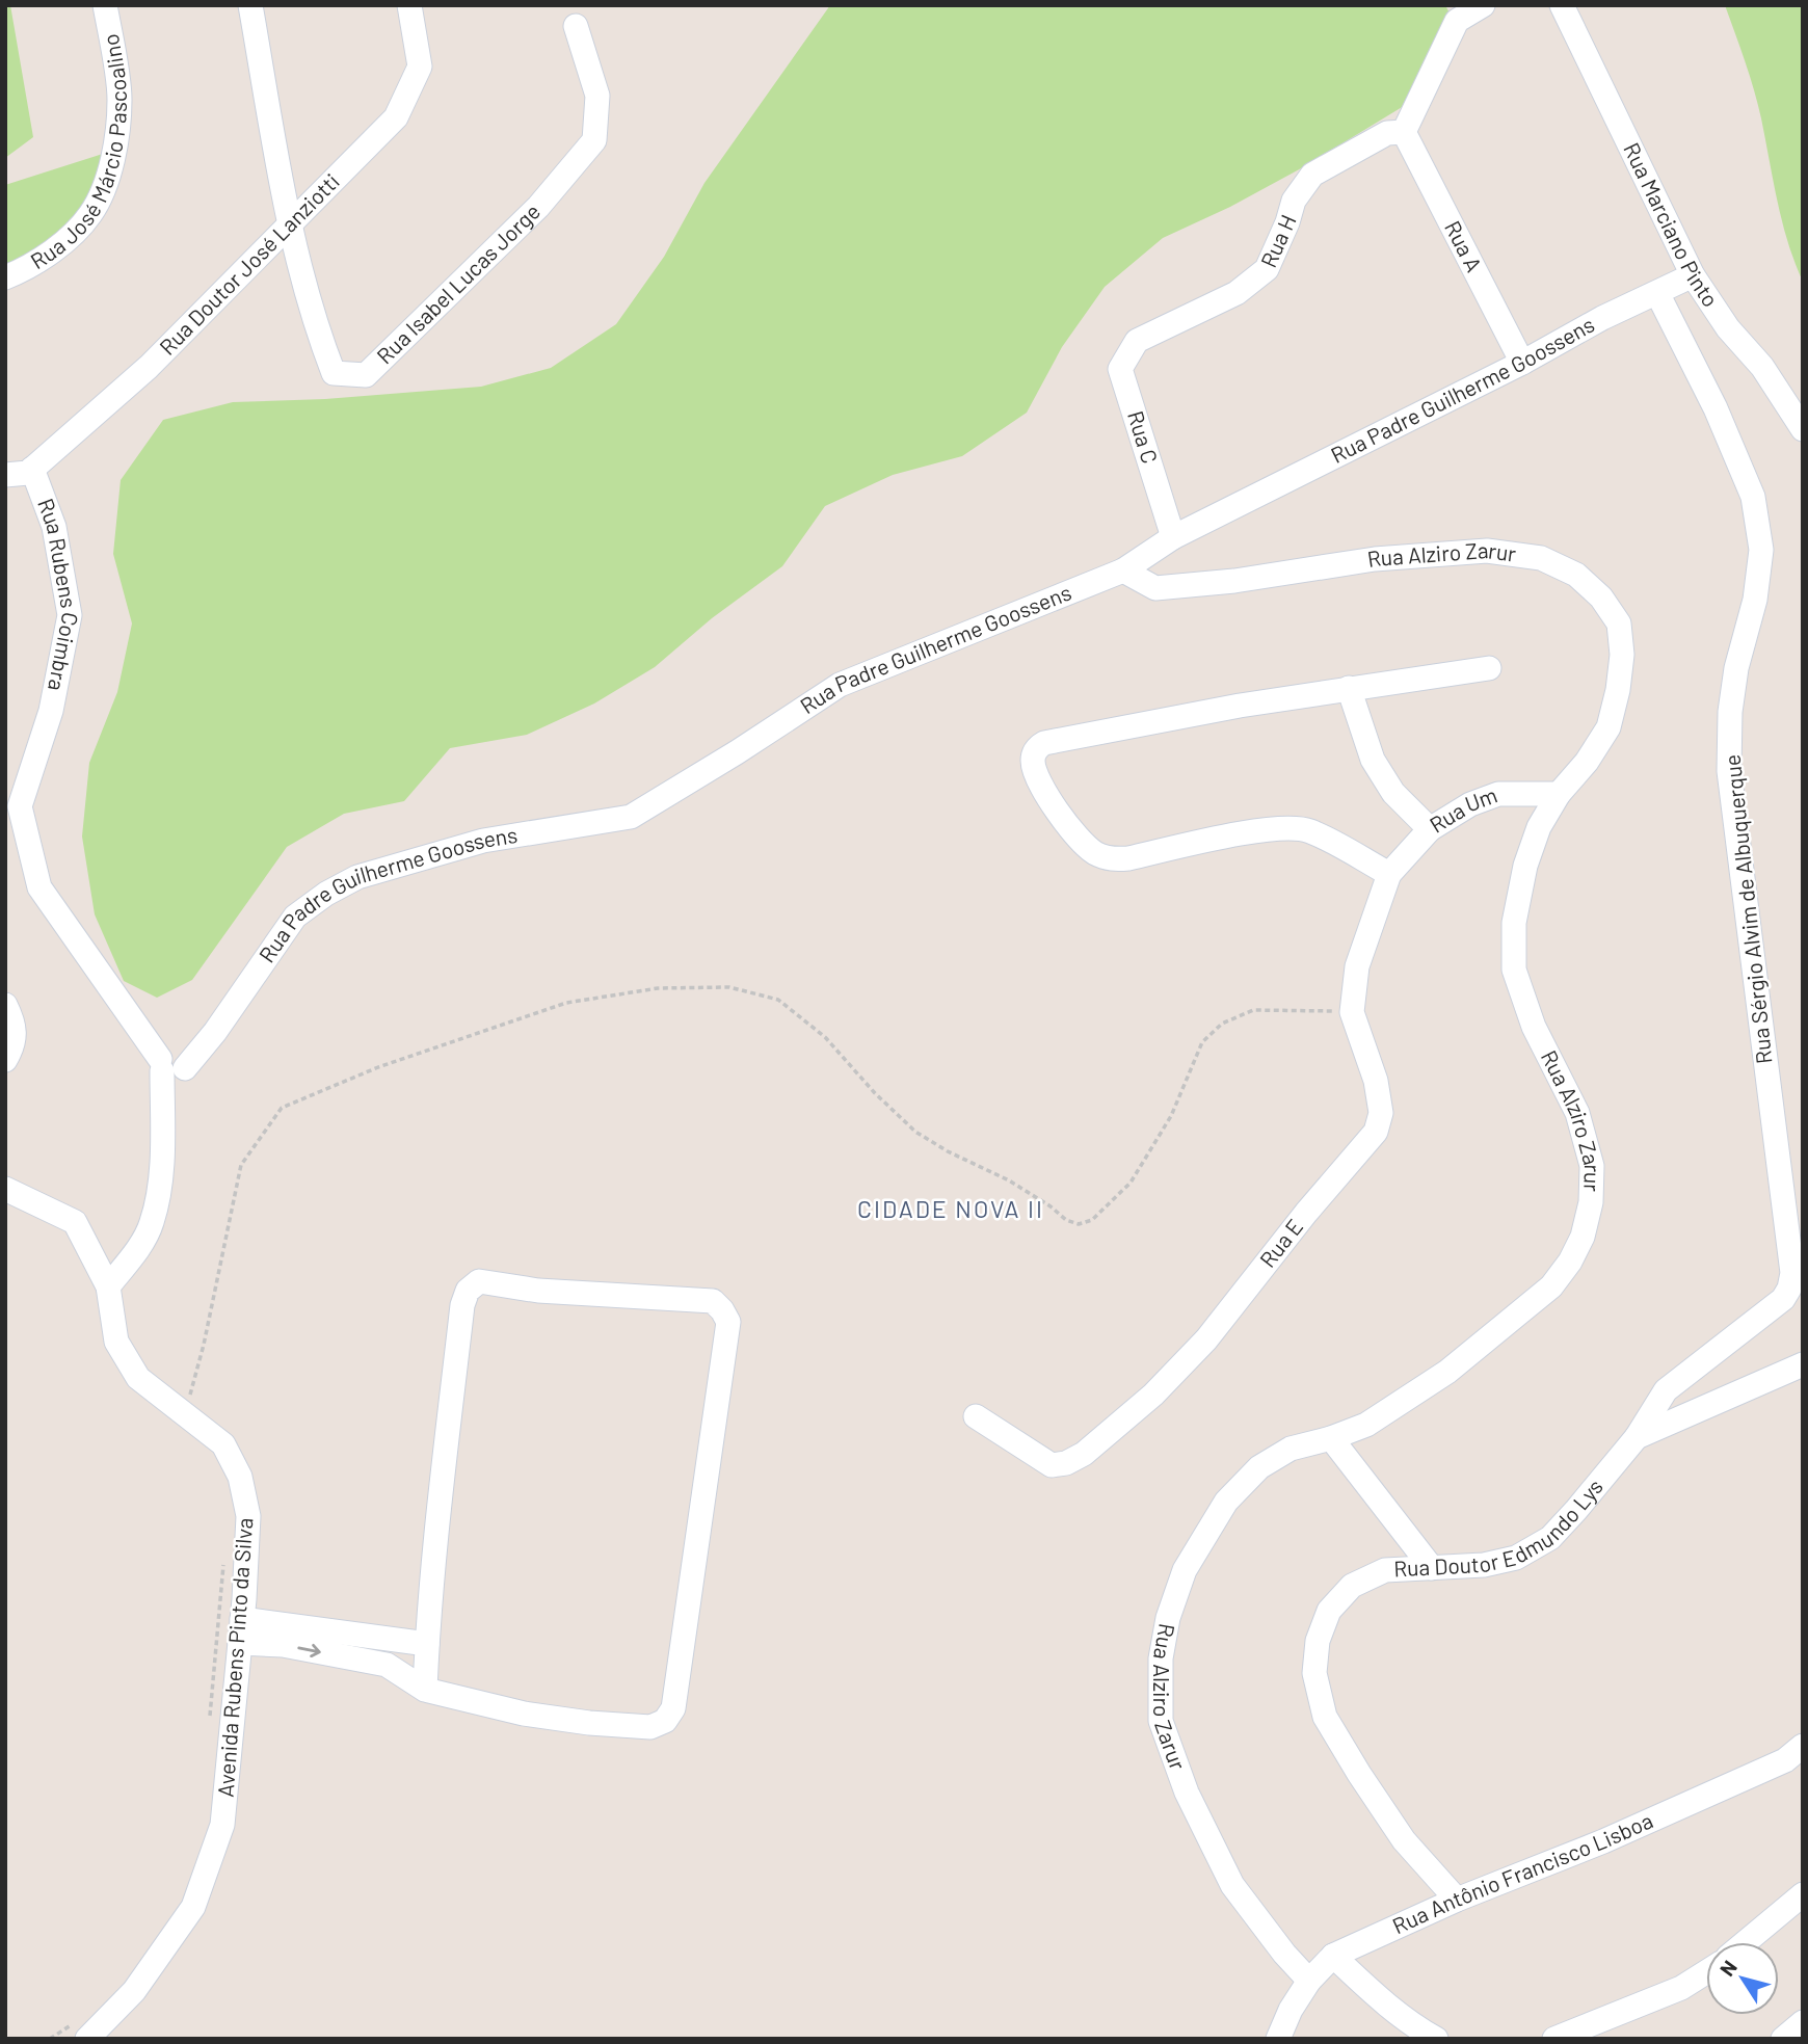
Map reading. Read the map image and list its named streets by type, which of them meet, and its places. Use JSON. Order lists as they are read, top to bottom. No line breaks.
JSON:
{"streets":{"street":["Rua José Márcio Pascoalino","Rua Marciano Pinto","Rua H","Rua A","Rua Doutor José Lanziotti","Rua Isabel Lucas Jorge","Rua Padre Guilherme Goossens","Rua C","Rua Alziro Zarur","Rua Rubens Coimbra","Rua Um","Rua Sérgio Alvim de Albuquerque","Rua E","Rua Doutor Edmundo Lys","Avenida Rubens Pinto da Silva","Rua Antônio Francisco Lisboa"]},"crossings":[["Rua Marciano Pinto","Rua Padre Guilherme Goossens"],["Rua H","Rua A"],["Rua H","Rua C"],["Rua A","Rua Padre Guilherme Goossens"],["Rua Doutor José Lanziotti","Rua Isabel Lucas Jorge"],["Rua Doutor José Lanziotti","Rua Rubens Coimbra"],["Rua Padre Guilherme Goossens","Rua C"],["Rua Padre Guilherme Goossens","Rua Alziro Zarur"],["Rua Padre Guilherme Goossens","Rua Rubens Coimbra"],["Rua Padre Guilherme Goossens","Rua Sérgio Alvim de Albuquerque"],["Rua Alziro Zarur","Rua Um"],["Rua Alziro Zarur","Rua Antônio Francisco Lisboa"],["Rua Um","Rua E"],["Rua Sérgio Alvim de Albuquerque","Rua Doutor Edmundo Lys"],["Rua Doutor Edmundo Lys","Rua Antônio Francisco Lisboa"]],"districts":["CIDADE NOVA II"],"north":"top left"}
